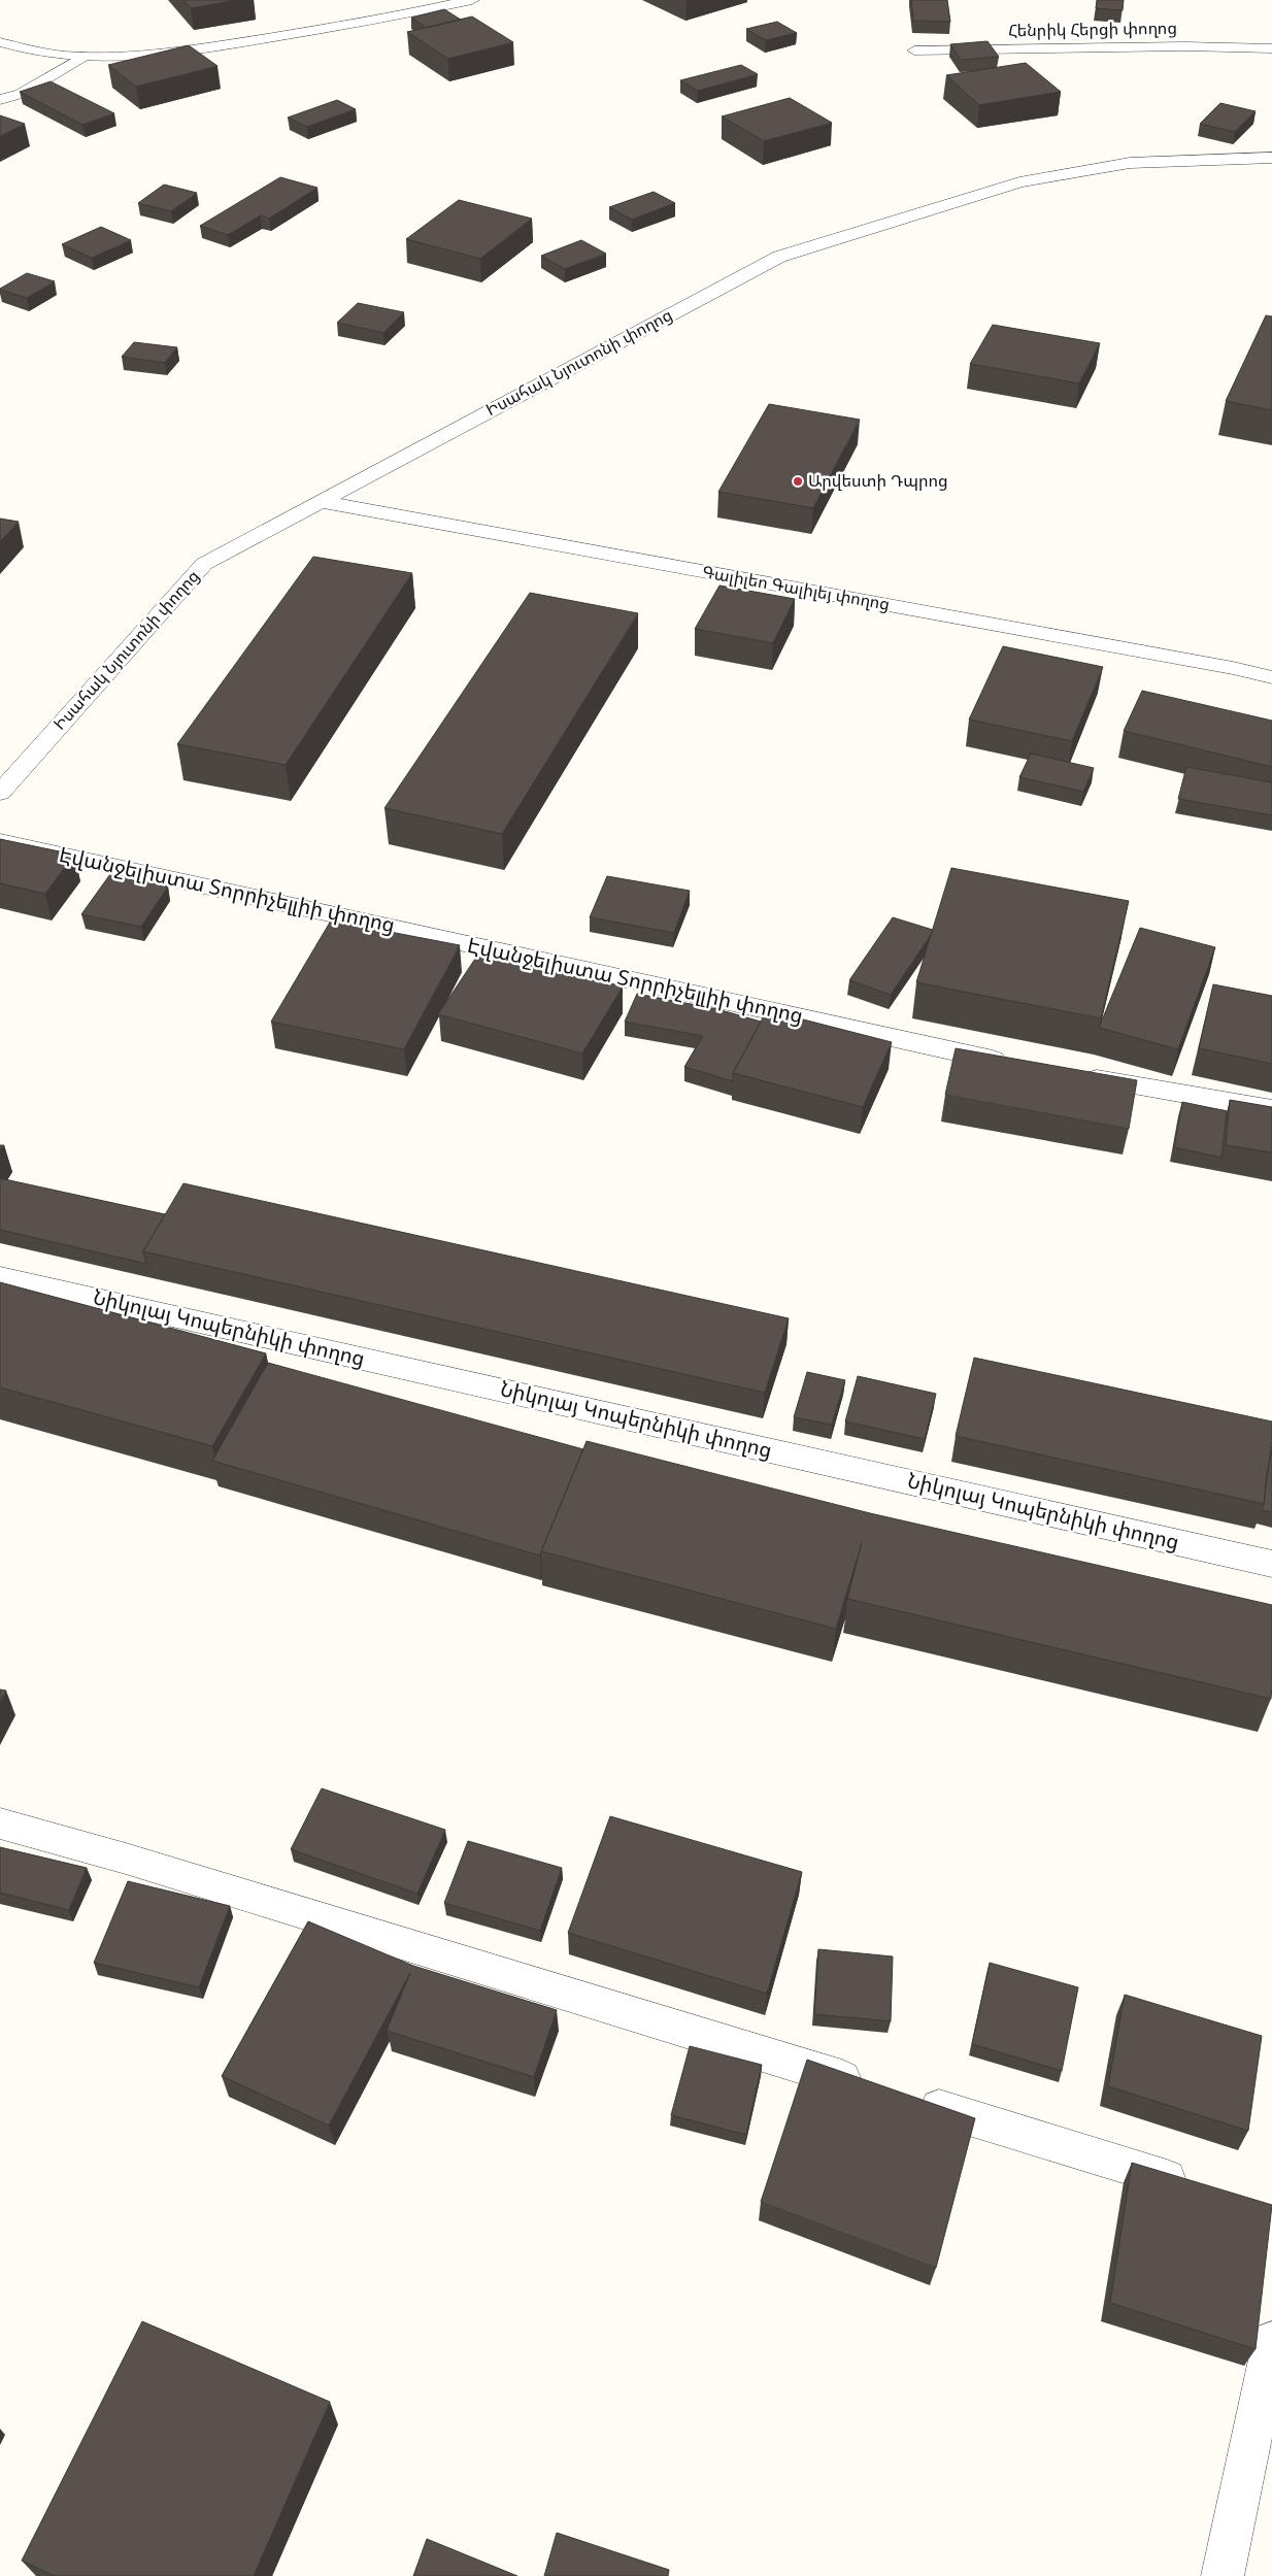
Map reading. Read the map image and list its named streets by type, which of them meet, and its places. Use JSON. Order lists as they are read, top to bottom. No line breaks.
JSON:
{"streets":{"street":["Հենրիկ Հերցի փողոց","Իսահակ Նյուտոնի փողոց","Գալիլեո Գալիլեյ փողոց","Էվանջելիստա Տորրիչելլիի փողոց","Նիկոլայ Կոպերնիկի փողոց"]},"crossings":[["Իսահակ Նյուտոնի փողոց","Գալիլեո Գալիլեյ փողոց"]],"places":["Արվեստի Դպրոց"]}
